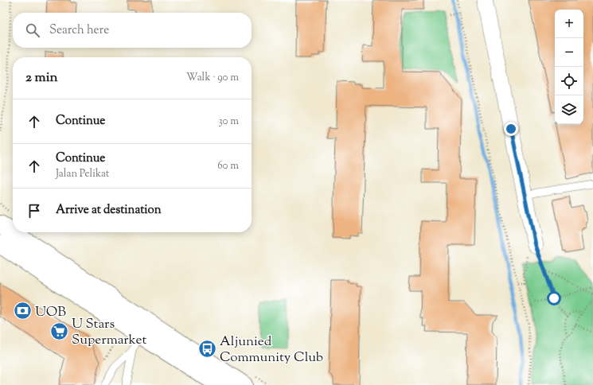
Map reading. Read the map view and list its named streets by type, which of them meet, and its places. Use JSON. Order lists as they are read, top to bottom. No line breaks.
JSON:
{"places":{"bank":["UOB"],"supermarket":["U Stars Supermarket"],"bus stop":["Aljunied Community Club"]},"page":{"map_buttons":["+","−"],"search":"Search here","heading":["2 min","Walk · 90 m"],"list":[["Continue","30 m"],["Continue","Jalan Pelikat","60 m"],"Arrive at destination"]}}
